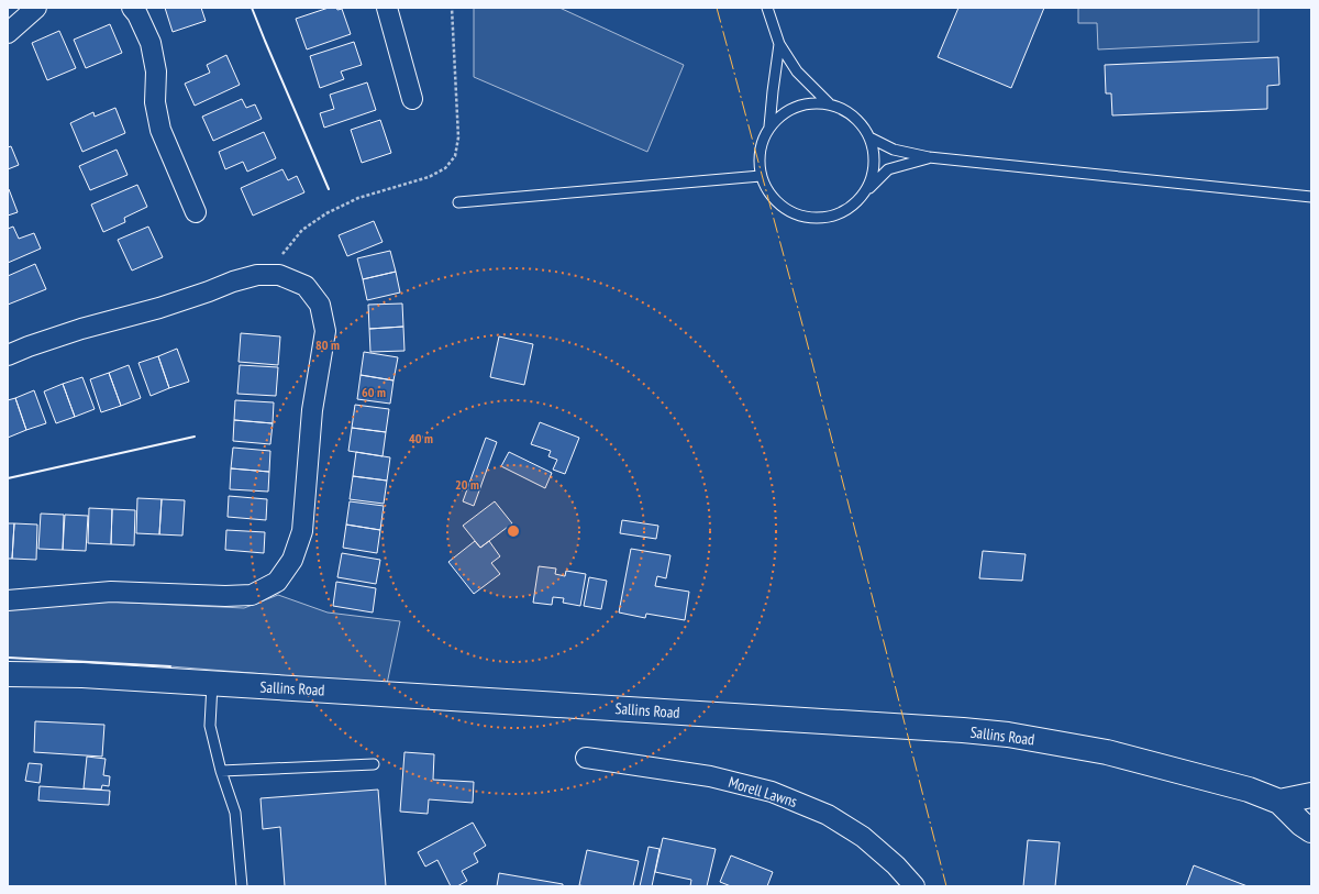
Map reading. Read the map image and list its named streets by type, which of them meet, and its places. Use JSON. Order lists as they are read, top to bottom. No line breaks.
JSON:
{"streets":{"main road":["Sallins Road"],"street":["Morell Lawns"]},"rings":["80 m","60 m","40 m","20 m"]}
